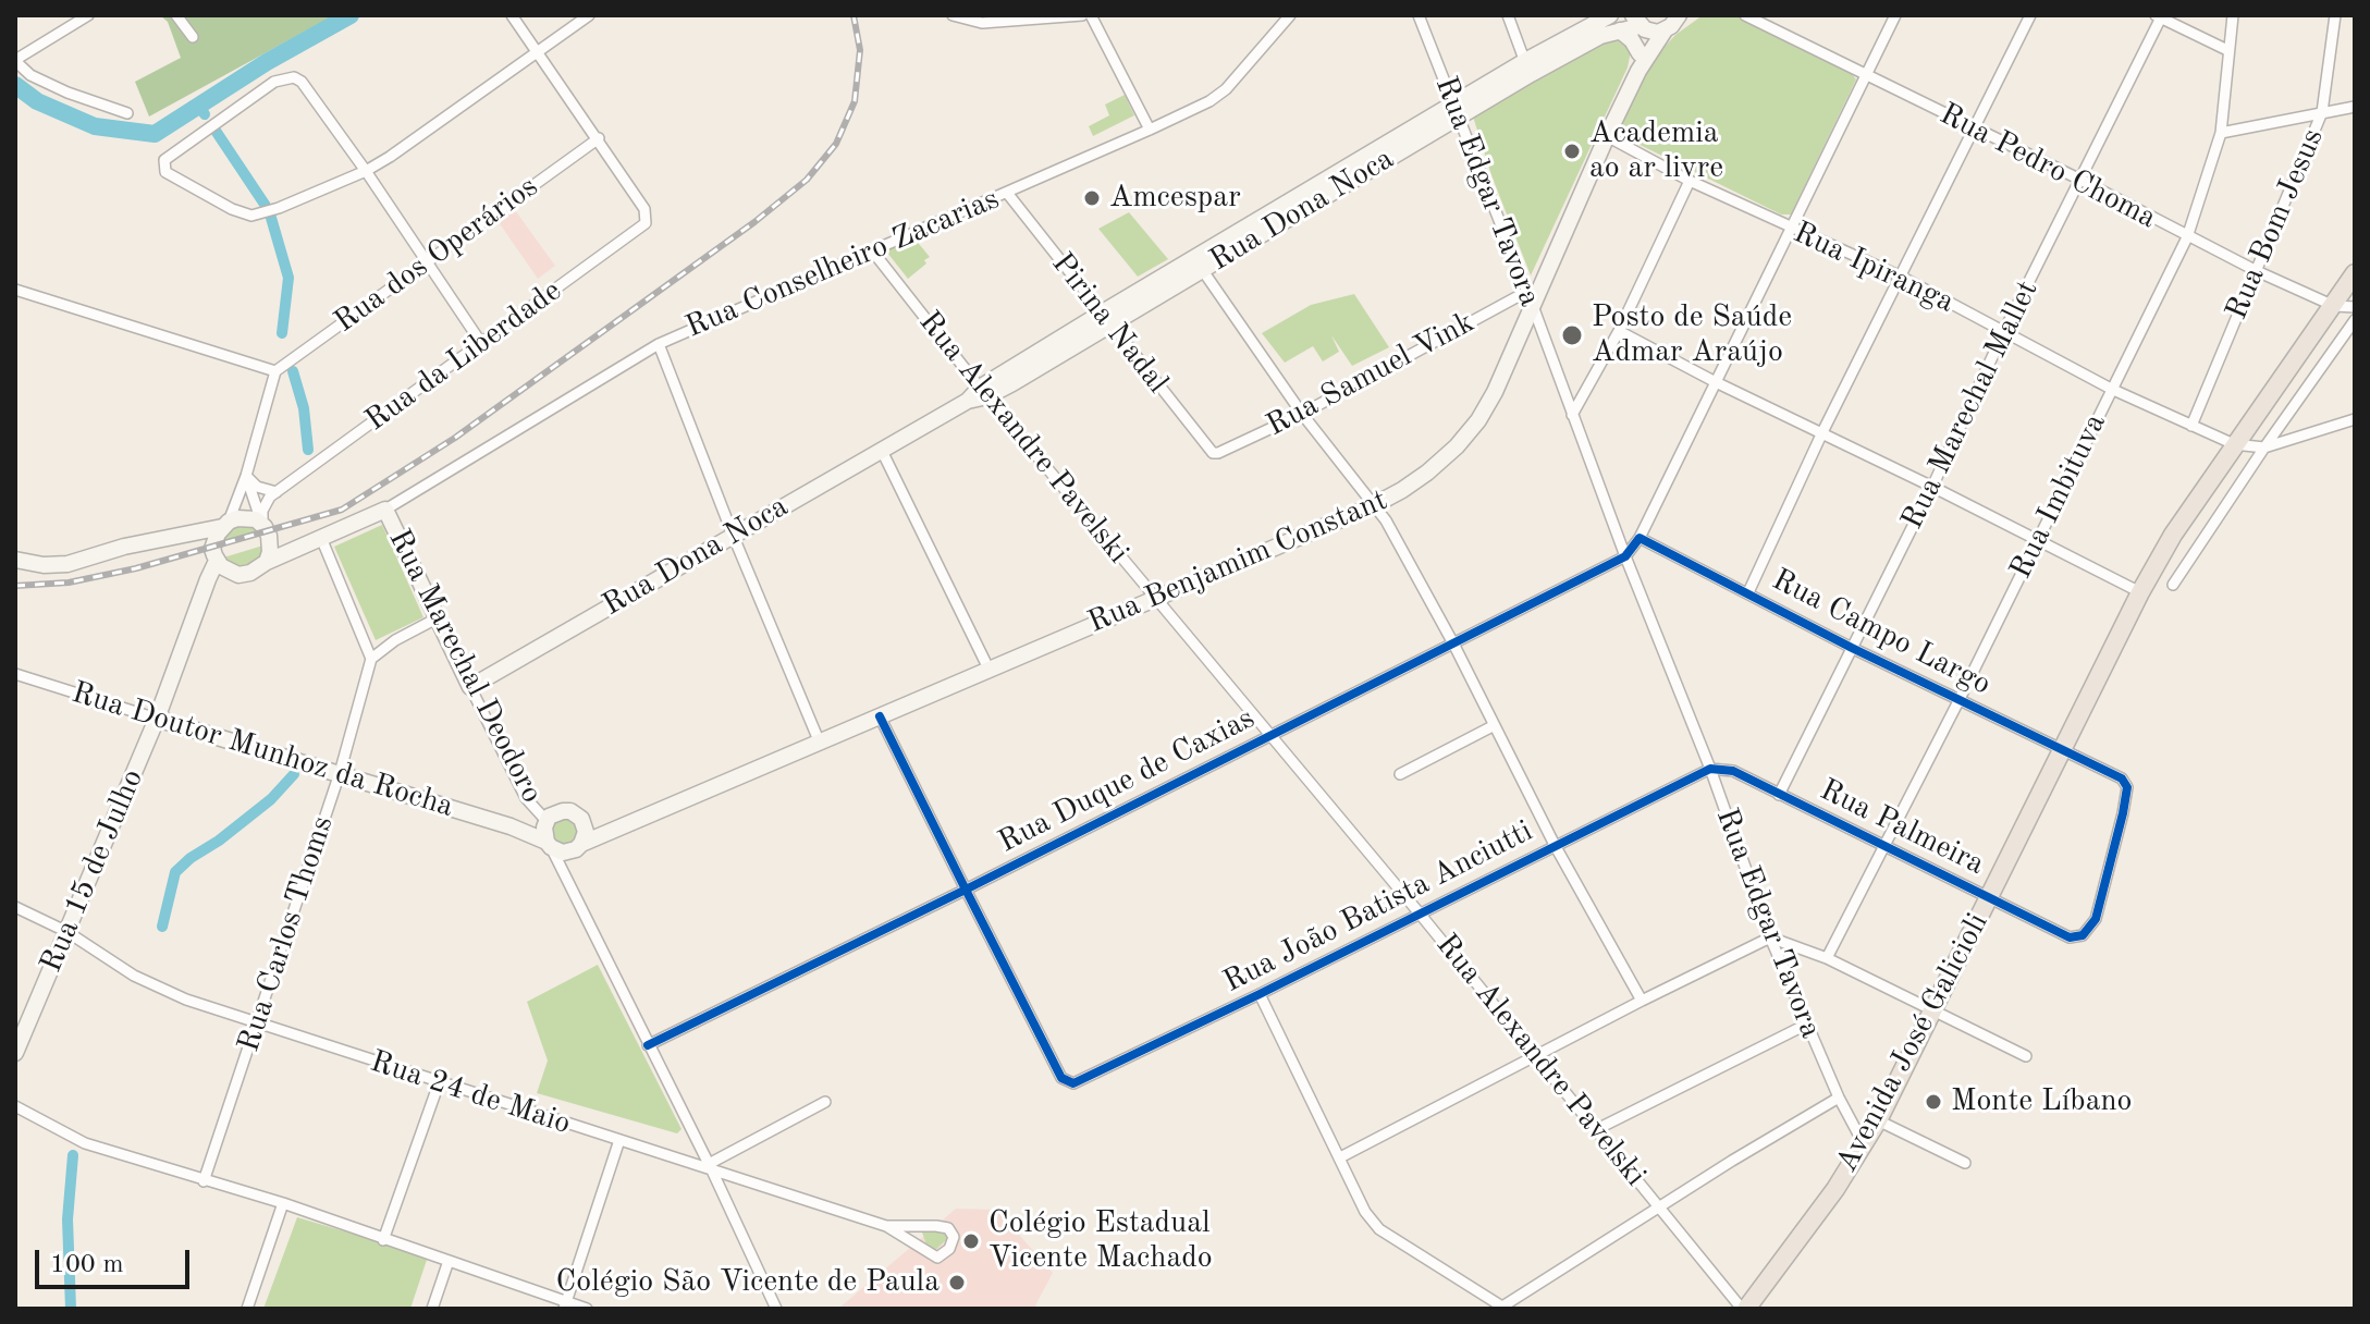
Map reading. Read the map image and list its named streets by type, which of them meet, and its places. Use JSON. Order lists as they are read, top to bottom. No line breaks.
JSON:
{"streets":{"highway":["Avenida José Galicioli"],"main road":["Rua Dona Noca","Rua Benjamim Constant","Rua Marechal Deodoro","Rua Doutor Munhoz da Rocha","Rua 15 de Julho"],"street":["Rua Pedro Choma","Rua Edgar Tavora","Rua Bom Jesus","Rua dos Operários","Rua Conselheiro Zacarias","Rua Ipiranga","Pirina Nadal","Rua da Liberdade","Rua Samuel Vink","Rua Marechal Mallet","Rua Alexandre Pavelski","Rua Imbituva","Rua Campo Largo","Rua Duque de Caxias","Rua Palmeira","Rua João Batista Anciutti","Rua Carlos Thoms","Rua 24 de Maio"]},"crossings":[["Rua Pedro Choma","Rua Bom Jesus"],["Rua Pedro Choma","Rua Marechal Mallet"],["Rua Pedro Choma","Rua Imbituva"],["Rua Pedro Choma","Avenida José Galicioli"],["Rua Edgar Tavora","Rua Dona Noca"],["Rua Edgar Tavora","Rua Samuel Vink"],["Rua Edgar Tavora","Rua Benjamim Constant"],["Rua Edgar Tavora","Rua Duque de Caxias"],["Rua Edgar Tavora","Rua Palmeira"],["Rua Edgar Tavora","Rua João Batista Anciutti"],["Rua Edgar Tavora","Avenida José Galicioli"],["Rua Dona Noca","Pirina Nadal"],["Rua Dona Noca","Rua Alexandre Pavelski"],["Rua Dona Noca","Rua Benjamim Constant"],["Rua Dona Noca","Rua Marechal Deodoro"],["Rua Bom Jesus","Rua Ipiranga"],["Rua dos Operários","Rua da Liberdade"],["Rua Conselheiro Zacarias","Pirina Nadal"],["Rua Conselheiro Zacarias","Rua Alexandre Pavelski"],["Rua Conselheiro Zacarias","Rua Marechal Deodoro"],["Rua Ipiranga","Rua Marechal Mallet"],["Rua Ipiranga","Rua Imbituva"],["Rua Ipiranga","Rua Benjamim Constant"],["Rua Ipiranga","Avenida José Galicioli"],["Pirina Nadal","Rua Samuel Vink"],["Rua da Liberdade","Rua 15 de Julho"],["Rua Samuel Vink","Rua Benjamim Constant"],["Rua Marechal Mallet","Rua Campo Largo"],["Rua Marechal Mallet","Rua Palmeira"],["Rua Alexandre Pavelski","Rua Benjamim Constant"],["Rua Alexandre Pavelski","Rua Duque de Caxias"],["Rua Alexandre Pavelski","Rua João Batista Anciutti"],["Rua Alexandre Pavelski","Avenida José Galicioli"],["Rua Imbituva","Rua Campo Largo"],["Rua Imbituva","Rua Palmeira"],["Rua Benjamim Constant","Rua Marechal Deodoro"],["Rua Benjamim Constant","Rua Doutor Munhoz da Rocha"],["Rua Campo Largo","Rua Palmeira"],["Rua Campo Largo","Avenida José Galicioli"],["Rua Marechal Deodoro","Rua Doutor Munhoz da Rocha"],["Rua Marechal Deodoro","Rua Duque de Caxias"],["Rua Marechal Deodoro","Rua 24 de Maio"],["Rua Doutor Munhoz da Rocha","Rua 15 de Julho"],["Rua Doutor Munhoz da Rocha","Rua Carlos Thoms"],["Rua Duque de Caxias","Rua João Batista Anciutti"],["Rua Palmeira","Rua João Batista Anciutti"],["Rua Palmeira","Avenida José Galicioli"],["Rua 15 de Julho","Rua 24 de Maio"],["Rua Carlos Thoms","Rua 24 de Maio"]],"places":["Academia ao ar livre","Amcespar","Posto de Saúde Admar Araújo","Monte Líbano","Colégio Estadual Vicente Machado","Colégio São Vicente de Paula"],"scale_bar":"100 m"}
